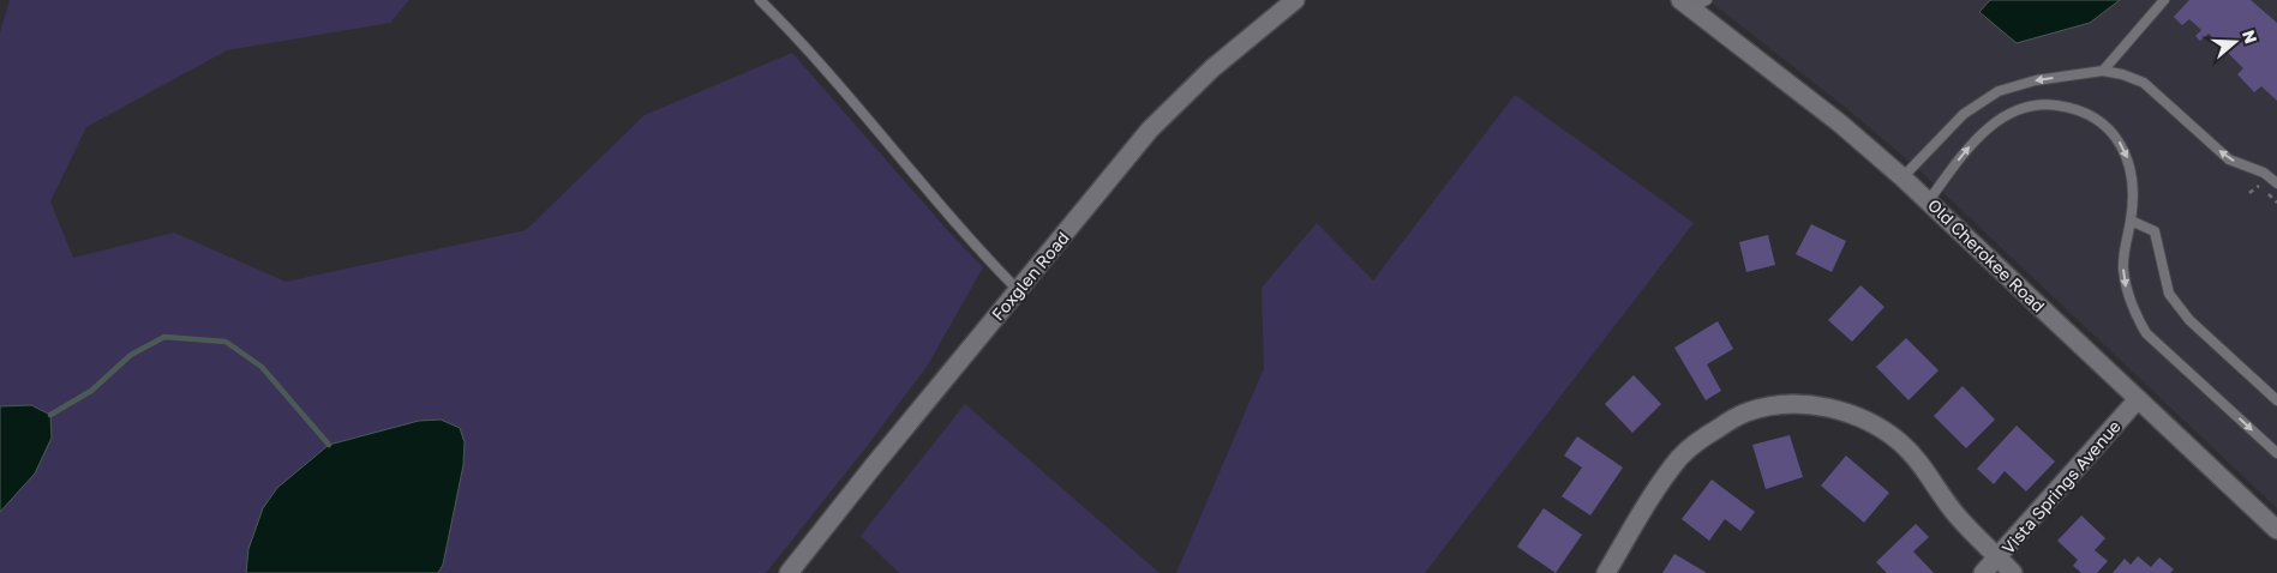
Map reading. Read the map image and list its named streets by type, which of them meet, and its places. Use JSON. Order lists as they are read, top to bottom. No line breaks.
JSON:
{"streets":{"street":["Old Cherokee Road","Foxglen Road","Vista Springs Avenue"]},"crossings":[["Old Cherokee Road","Vista Springs Avenue"]],"north":"right"}
